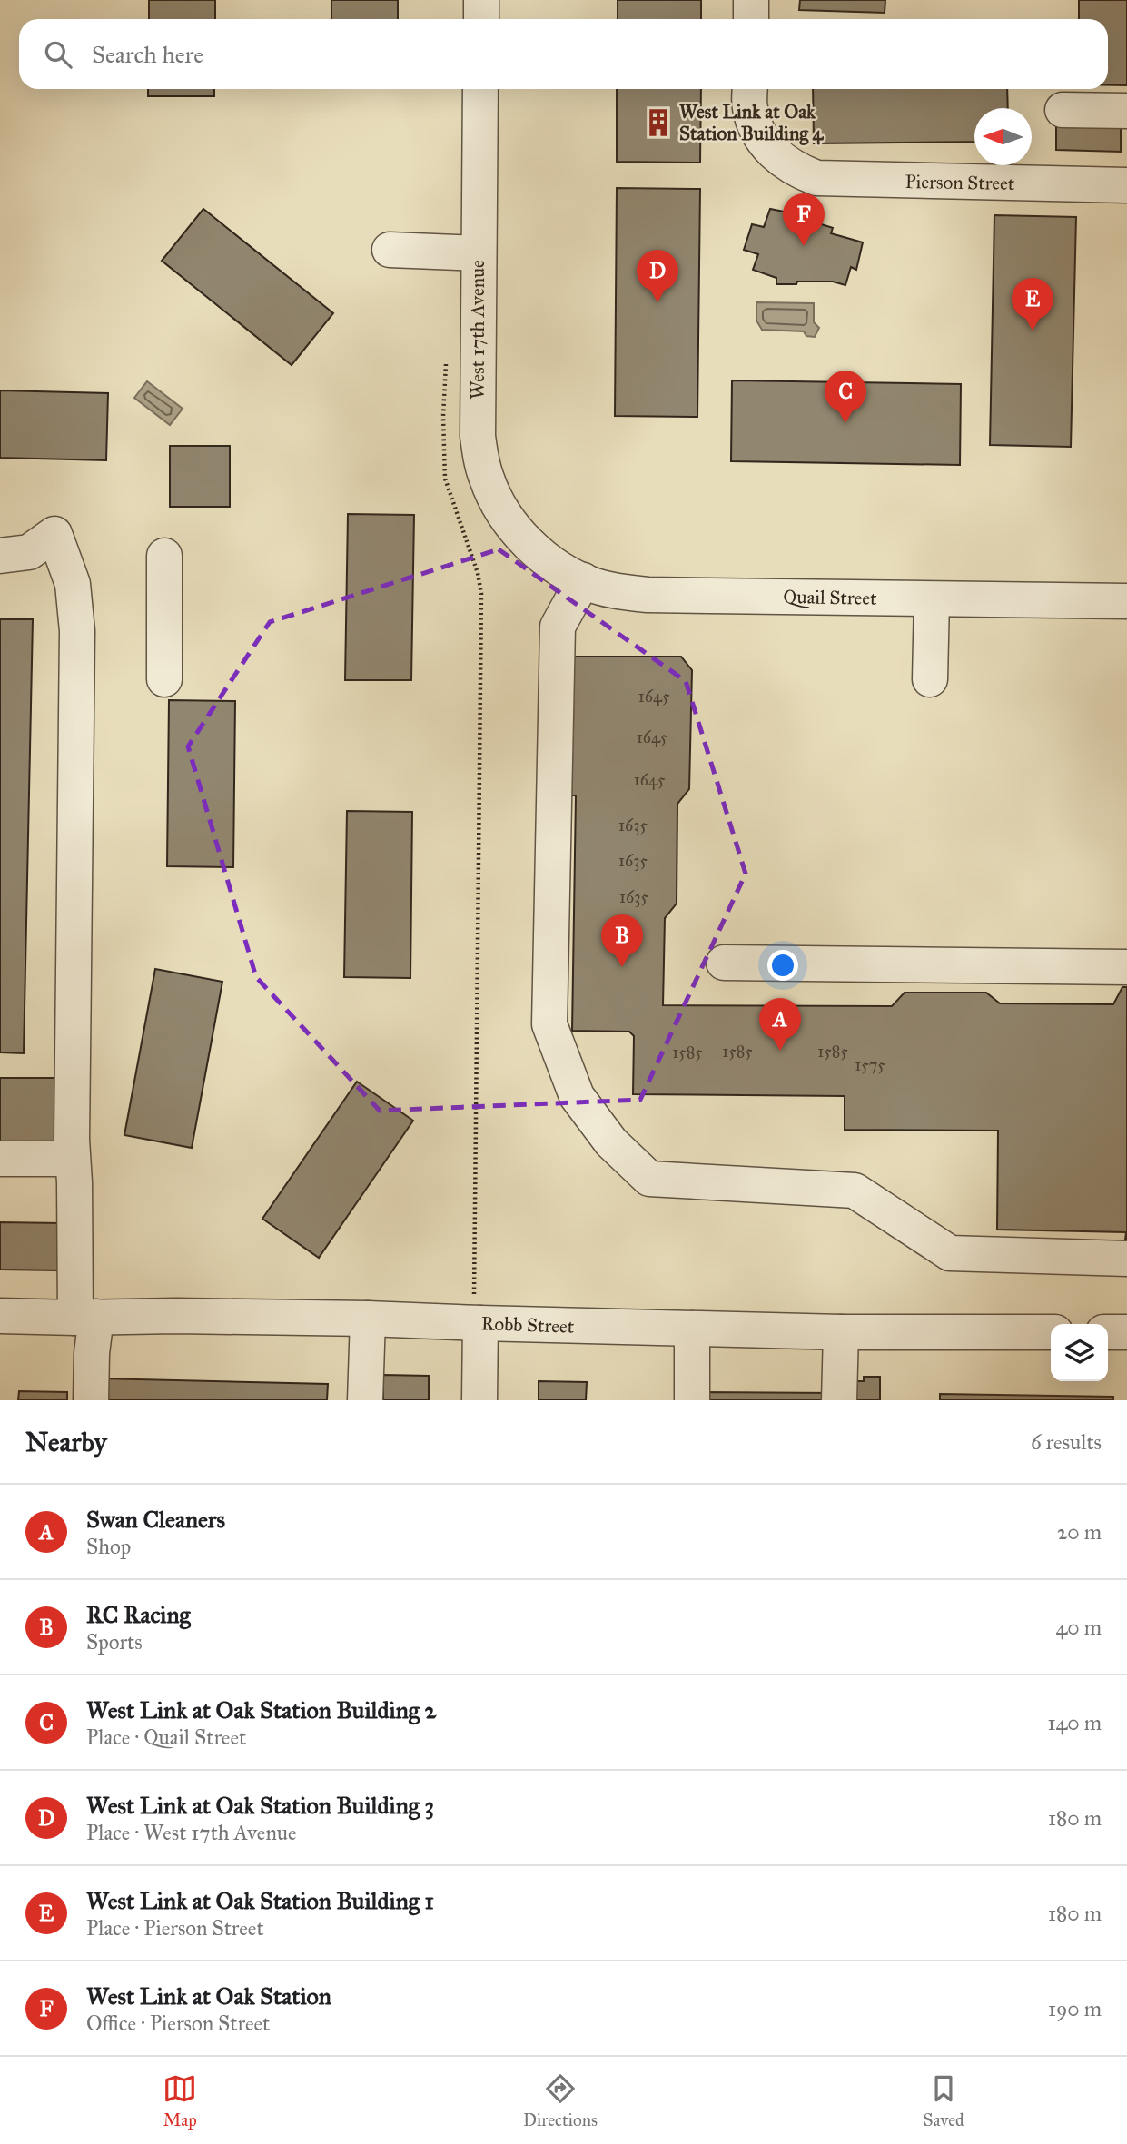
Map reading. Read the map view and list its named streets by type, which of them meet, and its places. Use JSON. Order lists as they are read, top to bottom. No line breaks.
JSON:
{"streets":{"street":["Pierson Street","West 17th Avenue","Quail Street","Robb Street"]},"crossings":[["West 17th Avenue","Quail Street"]],"places":{"building":["West Link at Oak Station Building 4"]},"house_numbers":["1645","1645","1645","1635","1635","1635","1585","1585","1585","1575"],"north":"left","page":{"search":"Search here","pins":["F","D","E","C","B","A"],"heading":["Nearby","6 results"],"list":[{"mark":"A","name":"Swan Cleaners","note":"Shop","value":"20 m"},{"mark":"B","name":"RC Racing","note":"Sports","value":"40 m"},{"mark":"C","name":"West Link at Oak Station Building 2","note":"Place · Quail Street","value":"140 m"},{"mark":"D","name":"West Link at Oak Station Building 3","note":"Place · West 17th Avenue","value":"180 m"},{"mark":"E","name":"West Link at Oak Station Building 1","note":"Place · Pierson Street","value":"180 m"},{"mark":"F","name":"West Link at Oak Station","note":"Office · Pierson Street","value":"190 m"}],"nav":["Map","Directions","Saved"]}}
